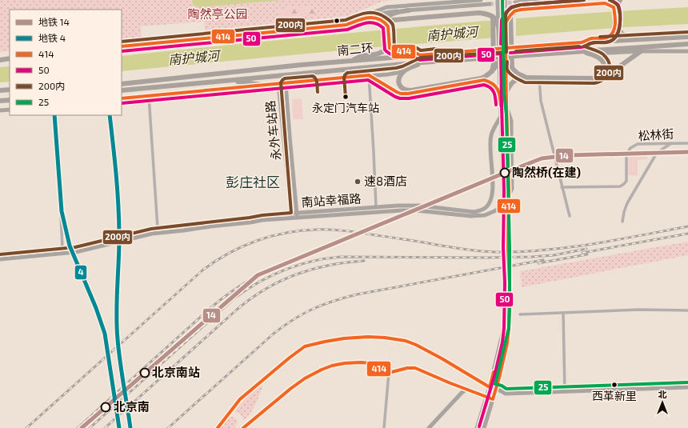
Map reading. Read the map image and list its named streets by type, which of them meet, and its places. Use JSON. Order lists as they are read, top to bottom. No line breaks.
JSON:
{"streets":{"highway":["南二环"],"street":["永外车站路","松林街","南站幸福路"]},"crossings":[["永外车站路","南站幸福路"]],"districts":["彭庄社区"],"water":["南护城河"],"parks":["陶然亭公园"],"places":["永定门汽车站","陶然桥(在建)","速8酒店","北京南站","西革新里","北京南"],"lines":["transit line 50","transit line 200内","transit line 25","transit line 414","metro line 4","metro line 14"],"legend":["地铁 14","地铁 4","414","50","200内","25"],"north":"top"}
